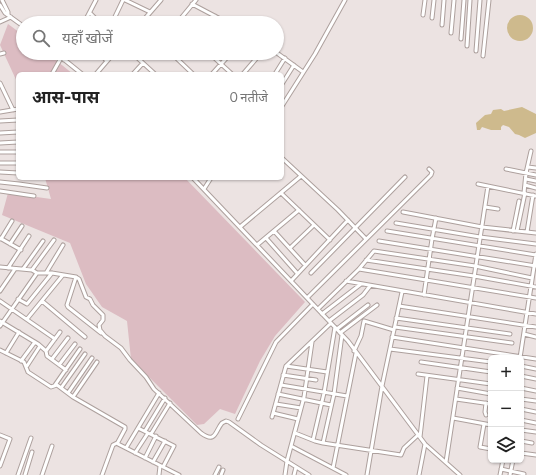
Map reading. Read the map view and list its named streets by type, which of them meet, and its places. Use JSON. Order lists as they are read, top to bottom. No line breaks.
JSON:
{"page":{"search":"यहाँ खोजें","heading":["आस-पास","0 नतीजे"],"map_buttons":["+","−"]}}
